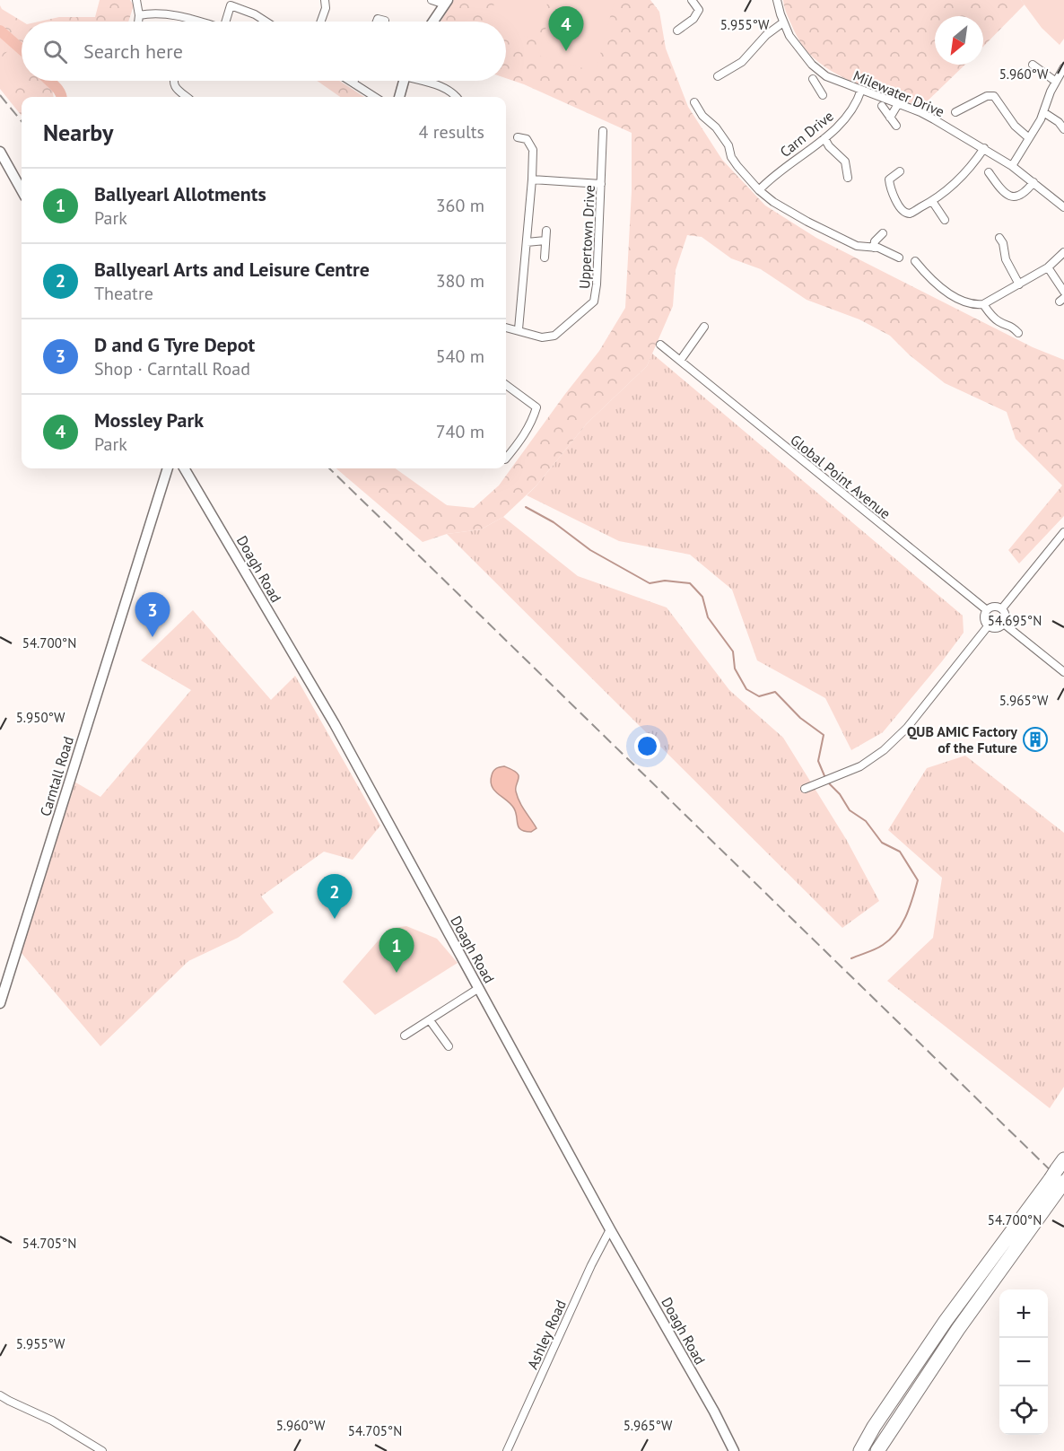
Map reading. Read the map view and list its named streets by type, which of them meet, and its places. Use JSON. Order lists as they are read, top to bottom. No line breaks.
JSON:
{"streets":{"main road":["Doagh Road","Carntall Road"],"street":["Milewater Drive","Carn Drive","Uppertown Drive","Global Point Avenue","Ashley Road"]},"crossings":[["Milewater Drive","Carn Drive"],["Doagh Road","Ashley Road"]],"places":{"building":["QUB AMIC Factory of the Future"]},"north":"bottom left","page":{"pins":["4","3","2","1"],"search":"Search here","heading":["Nearby","4 results"],"list":[{"mark":"1","name":"Ballyearl Allotments","note":"Park","value":"360 m"},{"mark":"2","name":"Ballyearl Arts and Leisure Centre","note":"Theatre","value":"380 m"},{"mark":"3","name":"D and G Tyre Depot","note":"Shop · Carntall Road","value":"540 m"},{"mark":"4","name":"Mossley Park","note":"Park","value":"740 m"}],"map_buttons":["+","−"]},"coordinates":["5.955°W","5.960°W","54.695°N","54.700°N","5.965°W","5.950°W","54.705°N"]}
